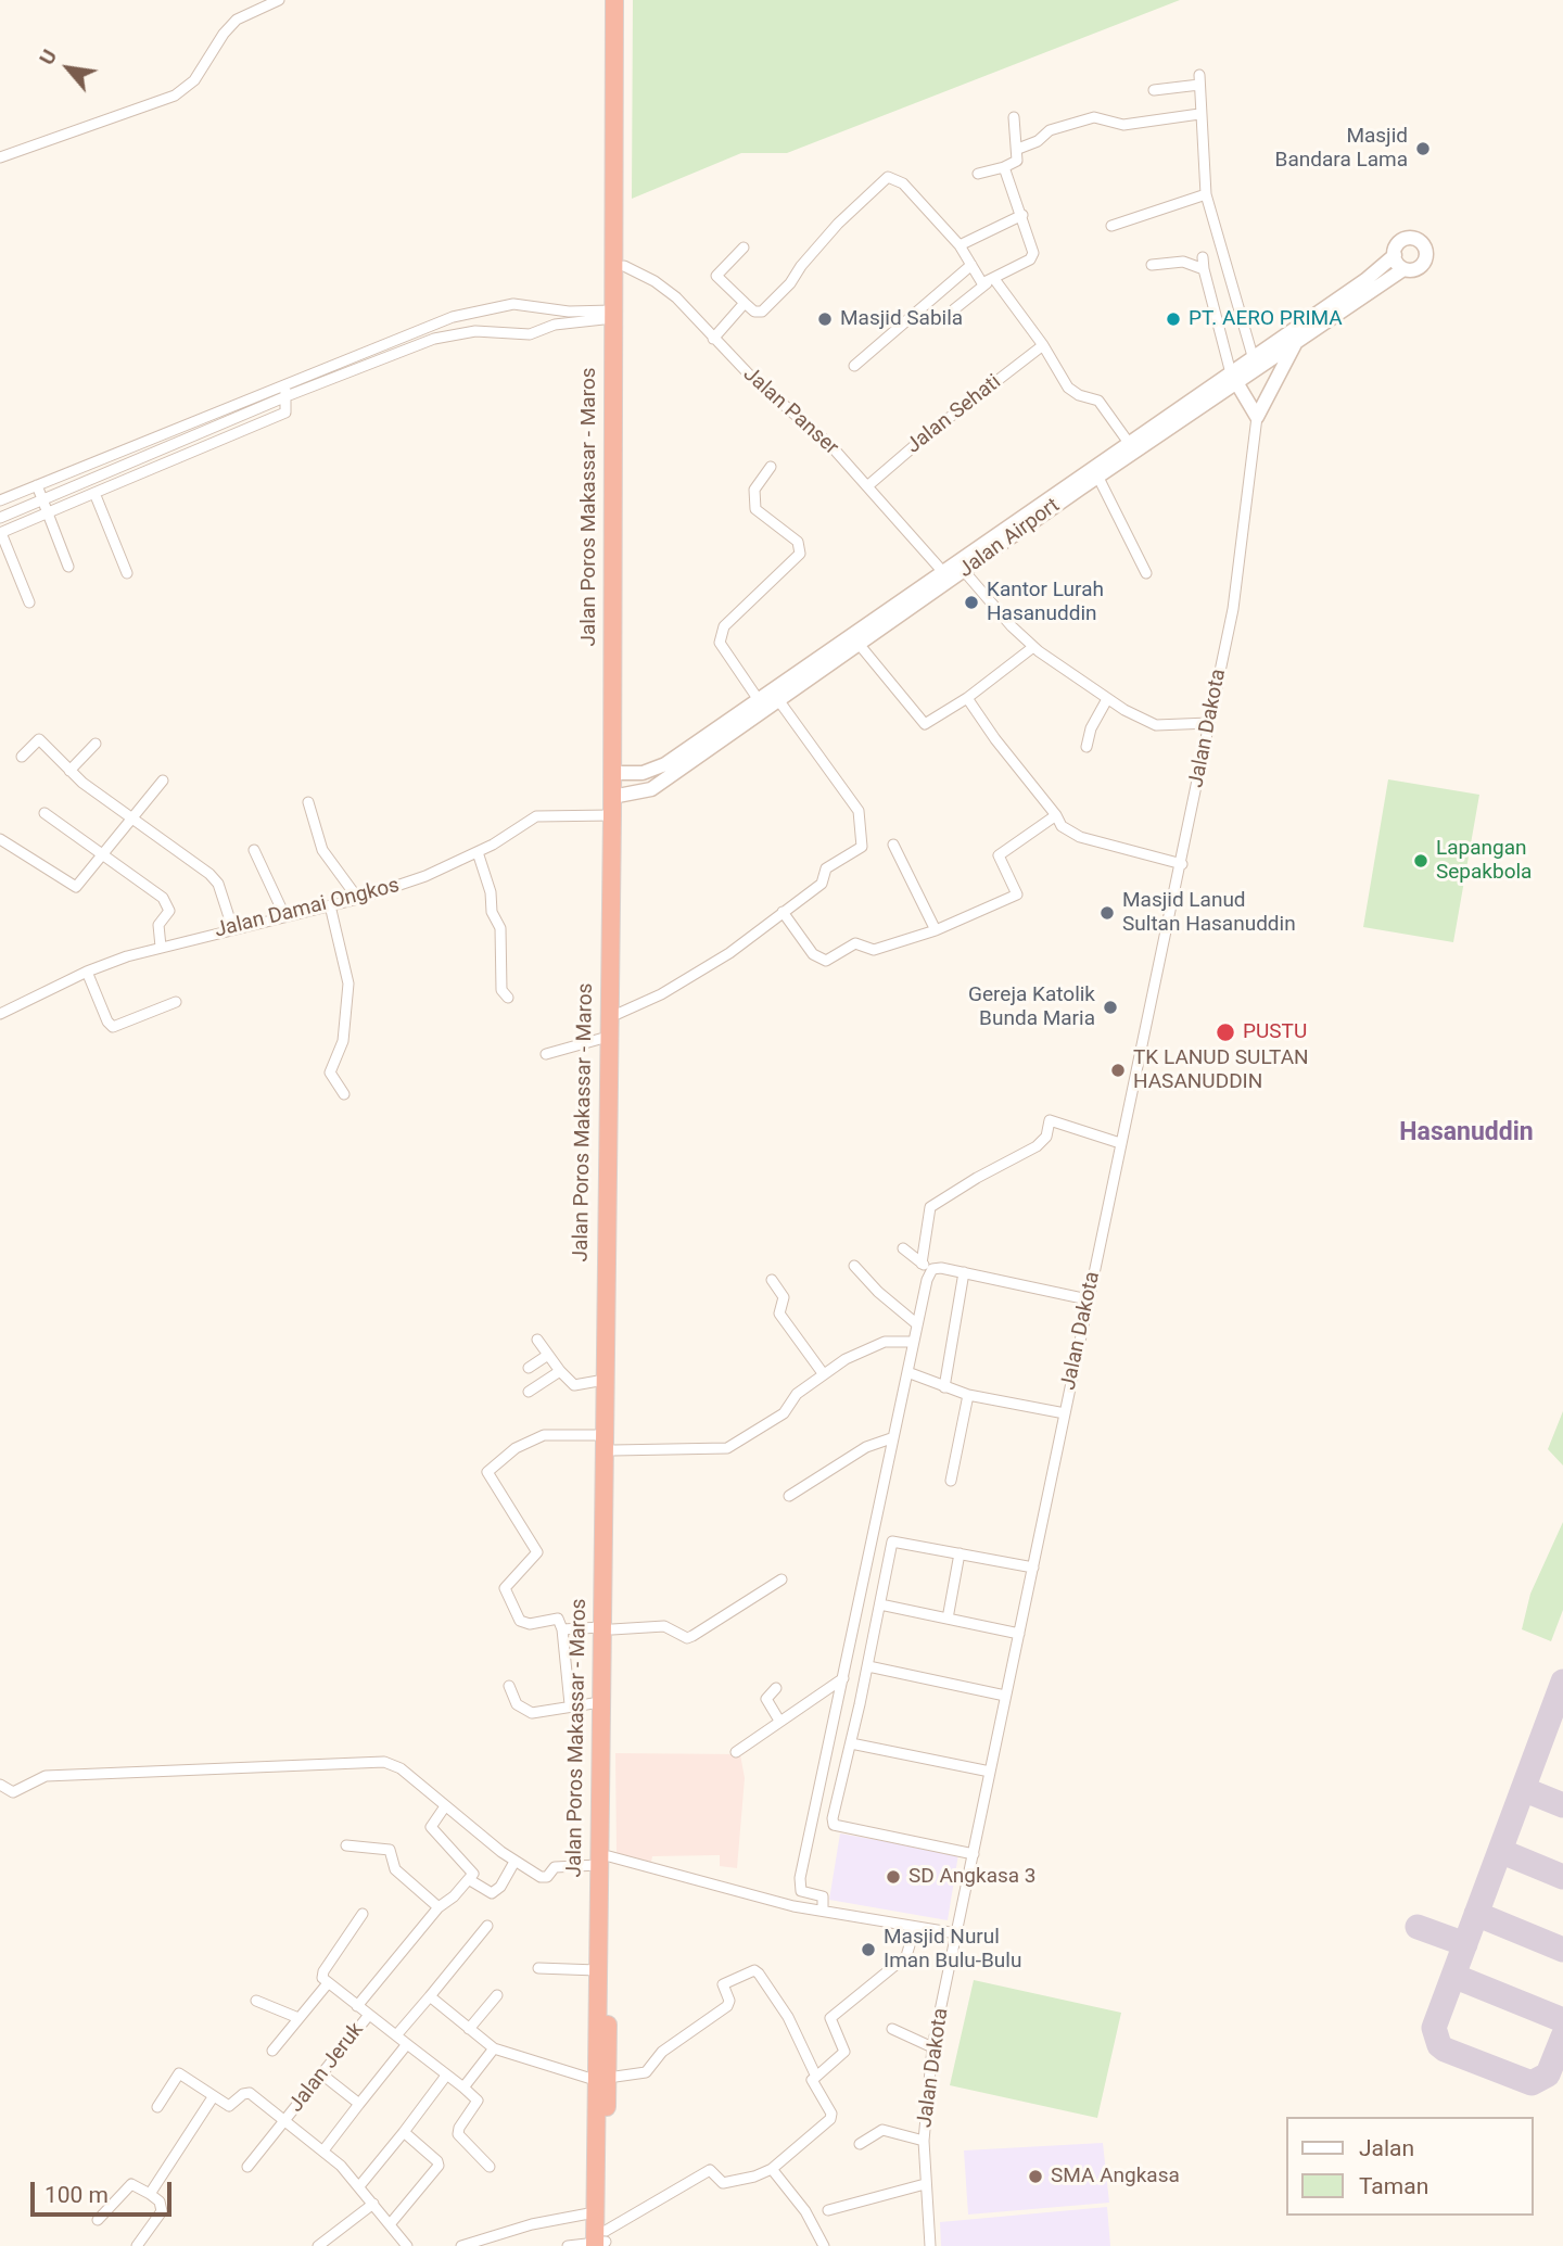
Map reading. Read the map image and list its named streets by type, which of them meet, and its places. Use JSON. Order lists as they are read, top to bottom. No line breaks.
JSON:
{"streets":{"highway":["Jalan Poros Makassar - Maros"],"street":["Jalan Panser","Jalan Sehati","Jalan Airport","Jalan Dakota","Jalan Damai Ongkos","Jalan Jeruk"]},"crossings":[["Jalan Panser","Jalan Sehati"],["Jalan Panser","Jalan Poros Makassar - Maros"],["Jalan Panser","Jalan Airport"],["Jalan Poros Makassar - Maros","Jalan Airport"],["Jalan Poros Makassar - Maros","Jalan Damai Ongkos"]],"districts":["Hasanuddin"],"places":["Masjid Bandara Lama","Masjid Sabila","PT. AERO PRIMA","Kantor Lurah Hasanuddin","Lapangan Sepakbola","Masjid Lanud Sultan Hasanuddin","Gereja Katolik Bunda Maria","PUSTU","TK LANUD SULTAN HASANUDDIN","SD Angkasa 3","Masjid Nurul Iman Bulu-Bulu","SMA Angkasa"],"legend":["Jalan","Taman"],"scale_bar":"100 m","north":"top left"}
